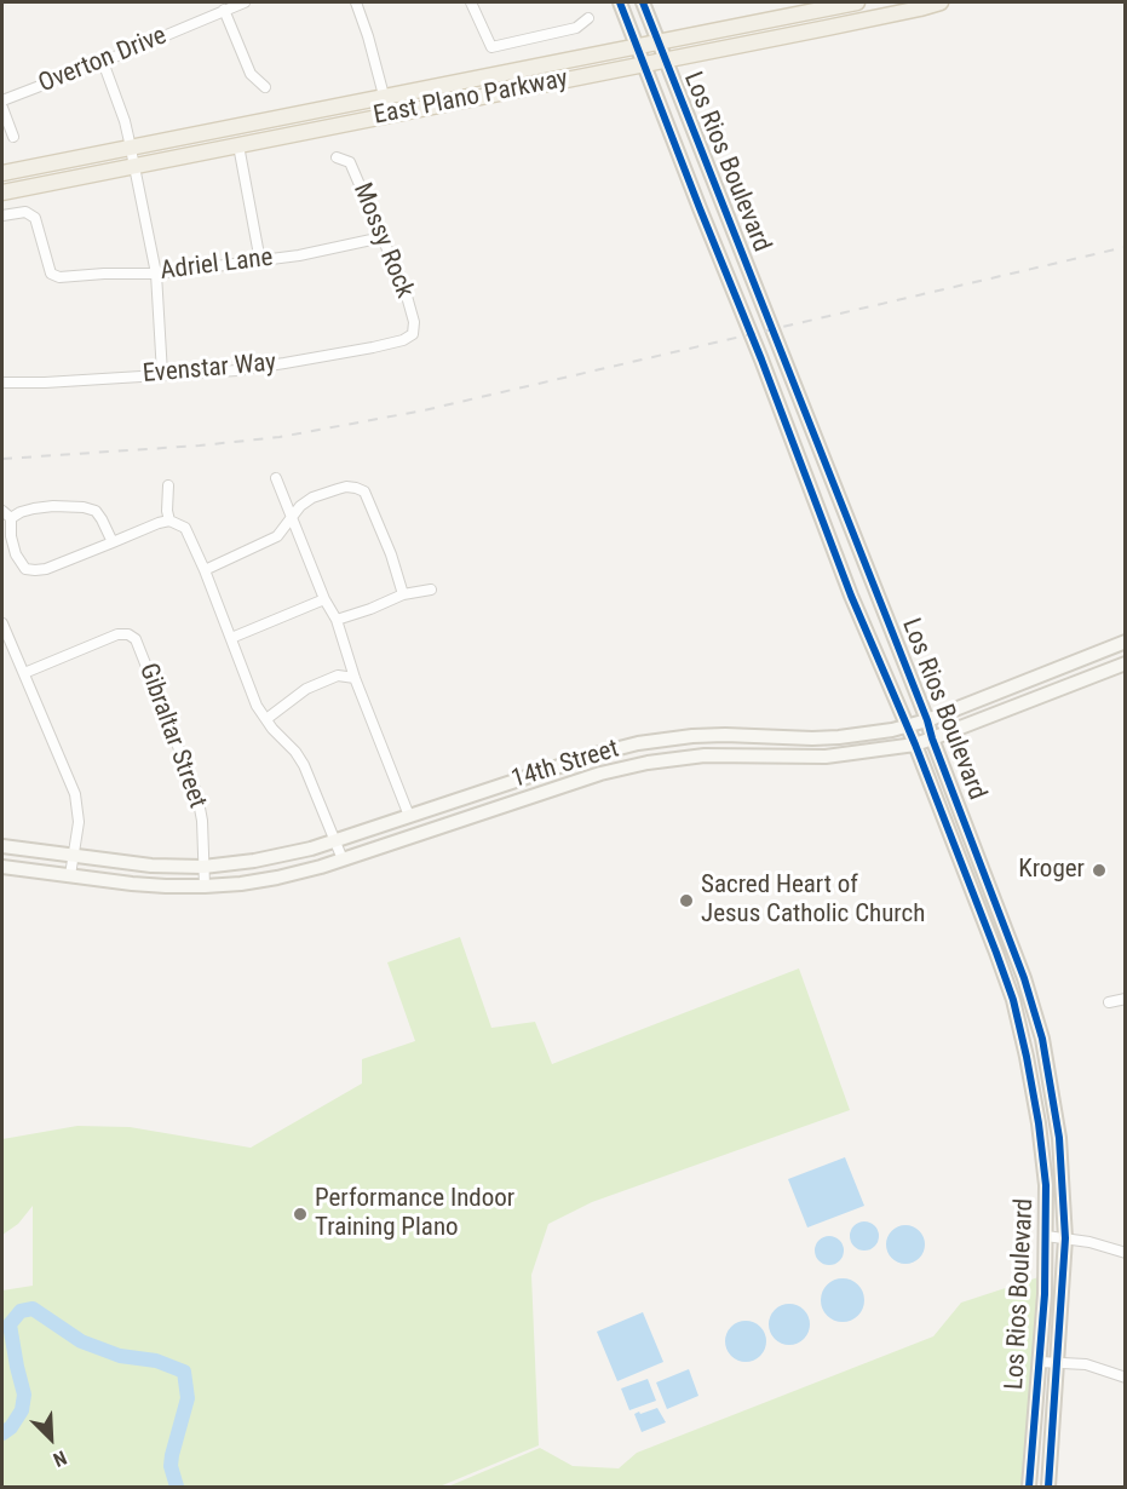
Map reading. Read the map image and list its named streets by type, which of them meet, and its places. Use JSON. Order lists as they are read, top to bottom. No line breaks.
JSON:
{"streets":{"main road":["East Plano Parkway","Los Rios Boulevard","14th Street"],"street":["Overton Drive","Mossy Rock","Adriel Lane","Evenstar Way","Gibraltar Street"]},"crossings":[["East Plano Parkway","Los Rios Boulevard"],["Los Rios Boulevard","14th Street"],["Mossy Rock","Adriel Lane"],["Mossy Rock","Evenstar Way"],["Gibraltar Street","14th Street"]],"places":["Kroger","Sacred Heart of Jesus Catholic Church","Performance Indoor Training Plano"],"north":"bottom right"}
